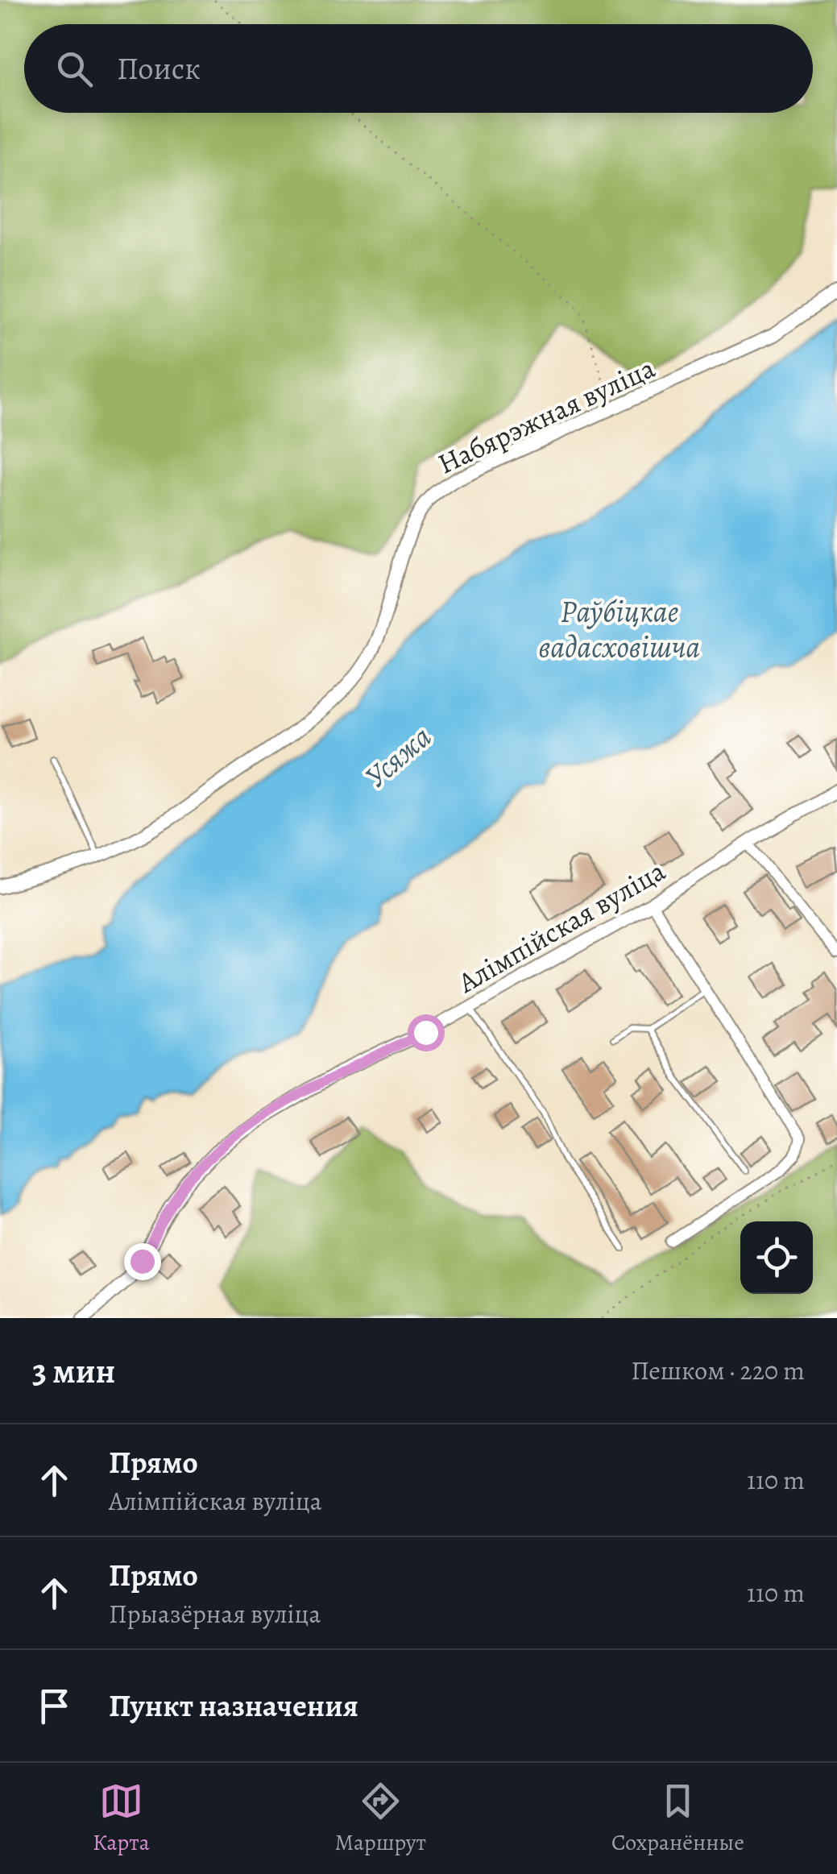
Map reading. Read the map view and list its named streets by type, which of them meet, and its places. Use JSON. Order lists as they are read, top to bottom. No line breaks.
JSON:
{"streets":{"street":["Набярэжная вуліца","Алімпійская вуліца"]},"water":["Раўбіцкае вадасховішча","Усяжа"],"page":{"search":"Поиск","heading":["3 мин","Пешком · 220 m"],"list":[["Прямо","Алімпійская вуліца","110 m"],["Прямо","Прыазёрная вуліца","110 m"],"Пункт назначения"],"nav":["Карта","Маршрут","Сохранённые"]}}
